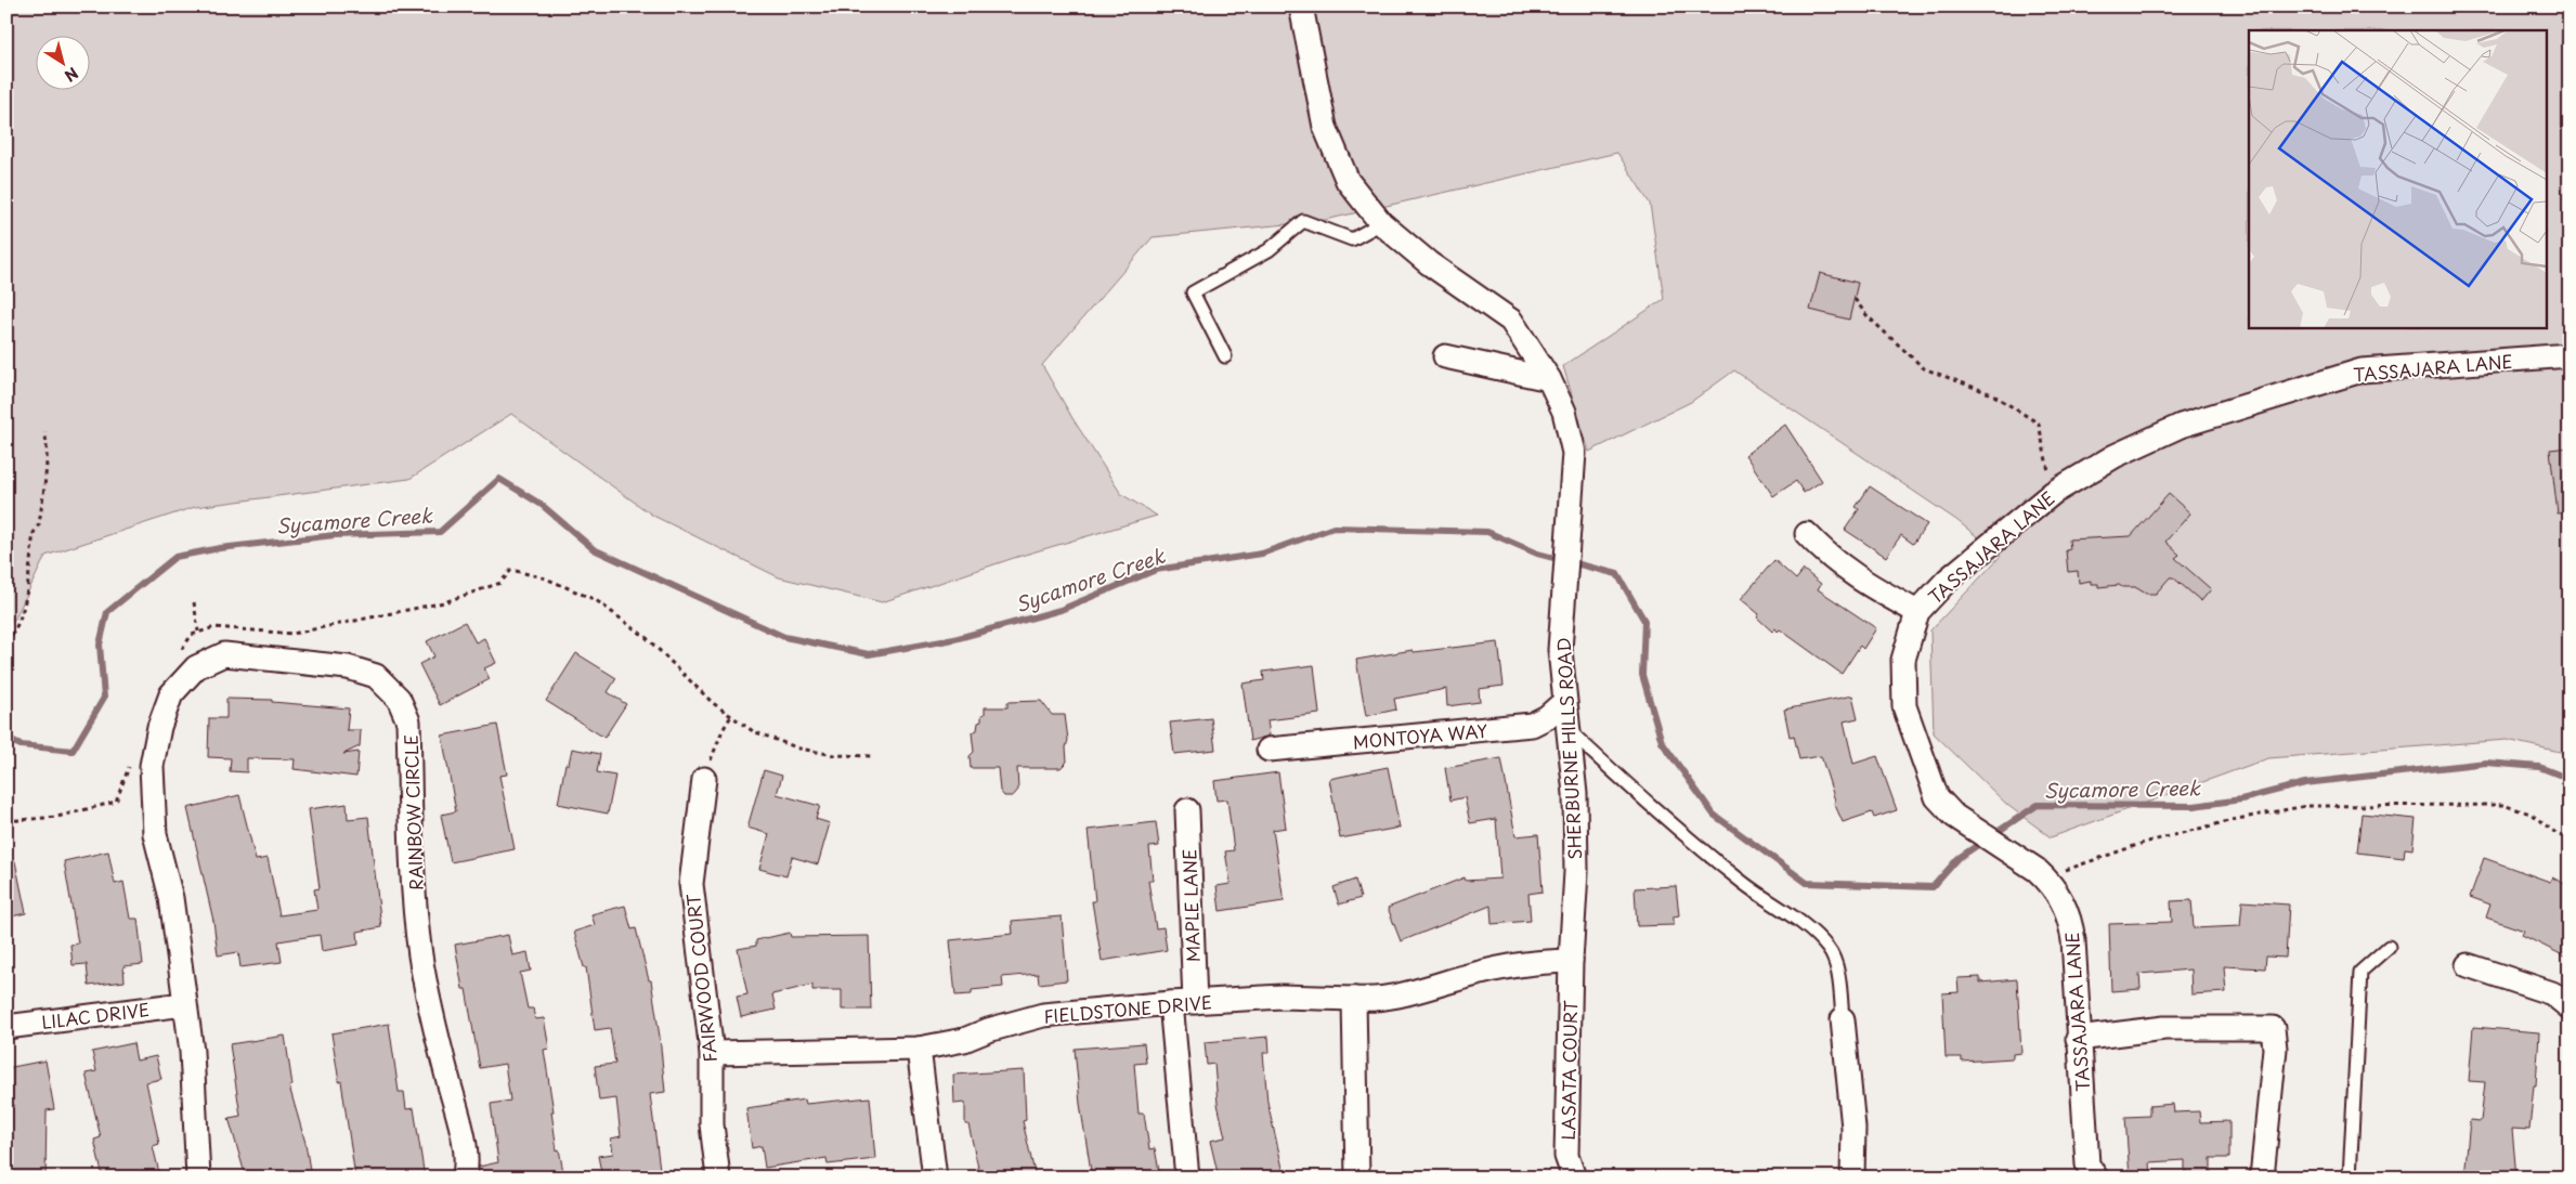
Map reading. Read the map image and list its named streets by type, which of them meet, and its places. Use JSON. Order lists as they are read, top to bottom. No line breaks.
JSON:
{"streets":{"street":["TASSAJARA LANE","MONTOYA WAY","SHERBURNE HILLS ROAD","RAINBOW CIRCLE","MAPLE LANE","FAIRWOOD COURT","FIELDSTONE DRIVE","LILAC DRIVE","LASATA COURT"]},"crossings":[["MONTOYA WAY","SHERBURNE HILLS ROAD"],["SHERBURNE HILLS ROAD","LASATA COURT"],["RAINBOW CIRCLE","LILAC DRIVE"],["MAPLE LANE","FIELDSTONE DRIVE"],["FAIRWOOD COURT","FIELDSTONE DRIVE"]],"water":["Sycamore Creek"],"north":"bottom right"}
